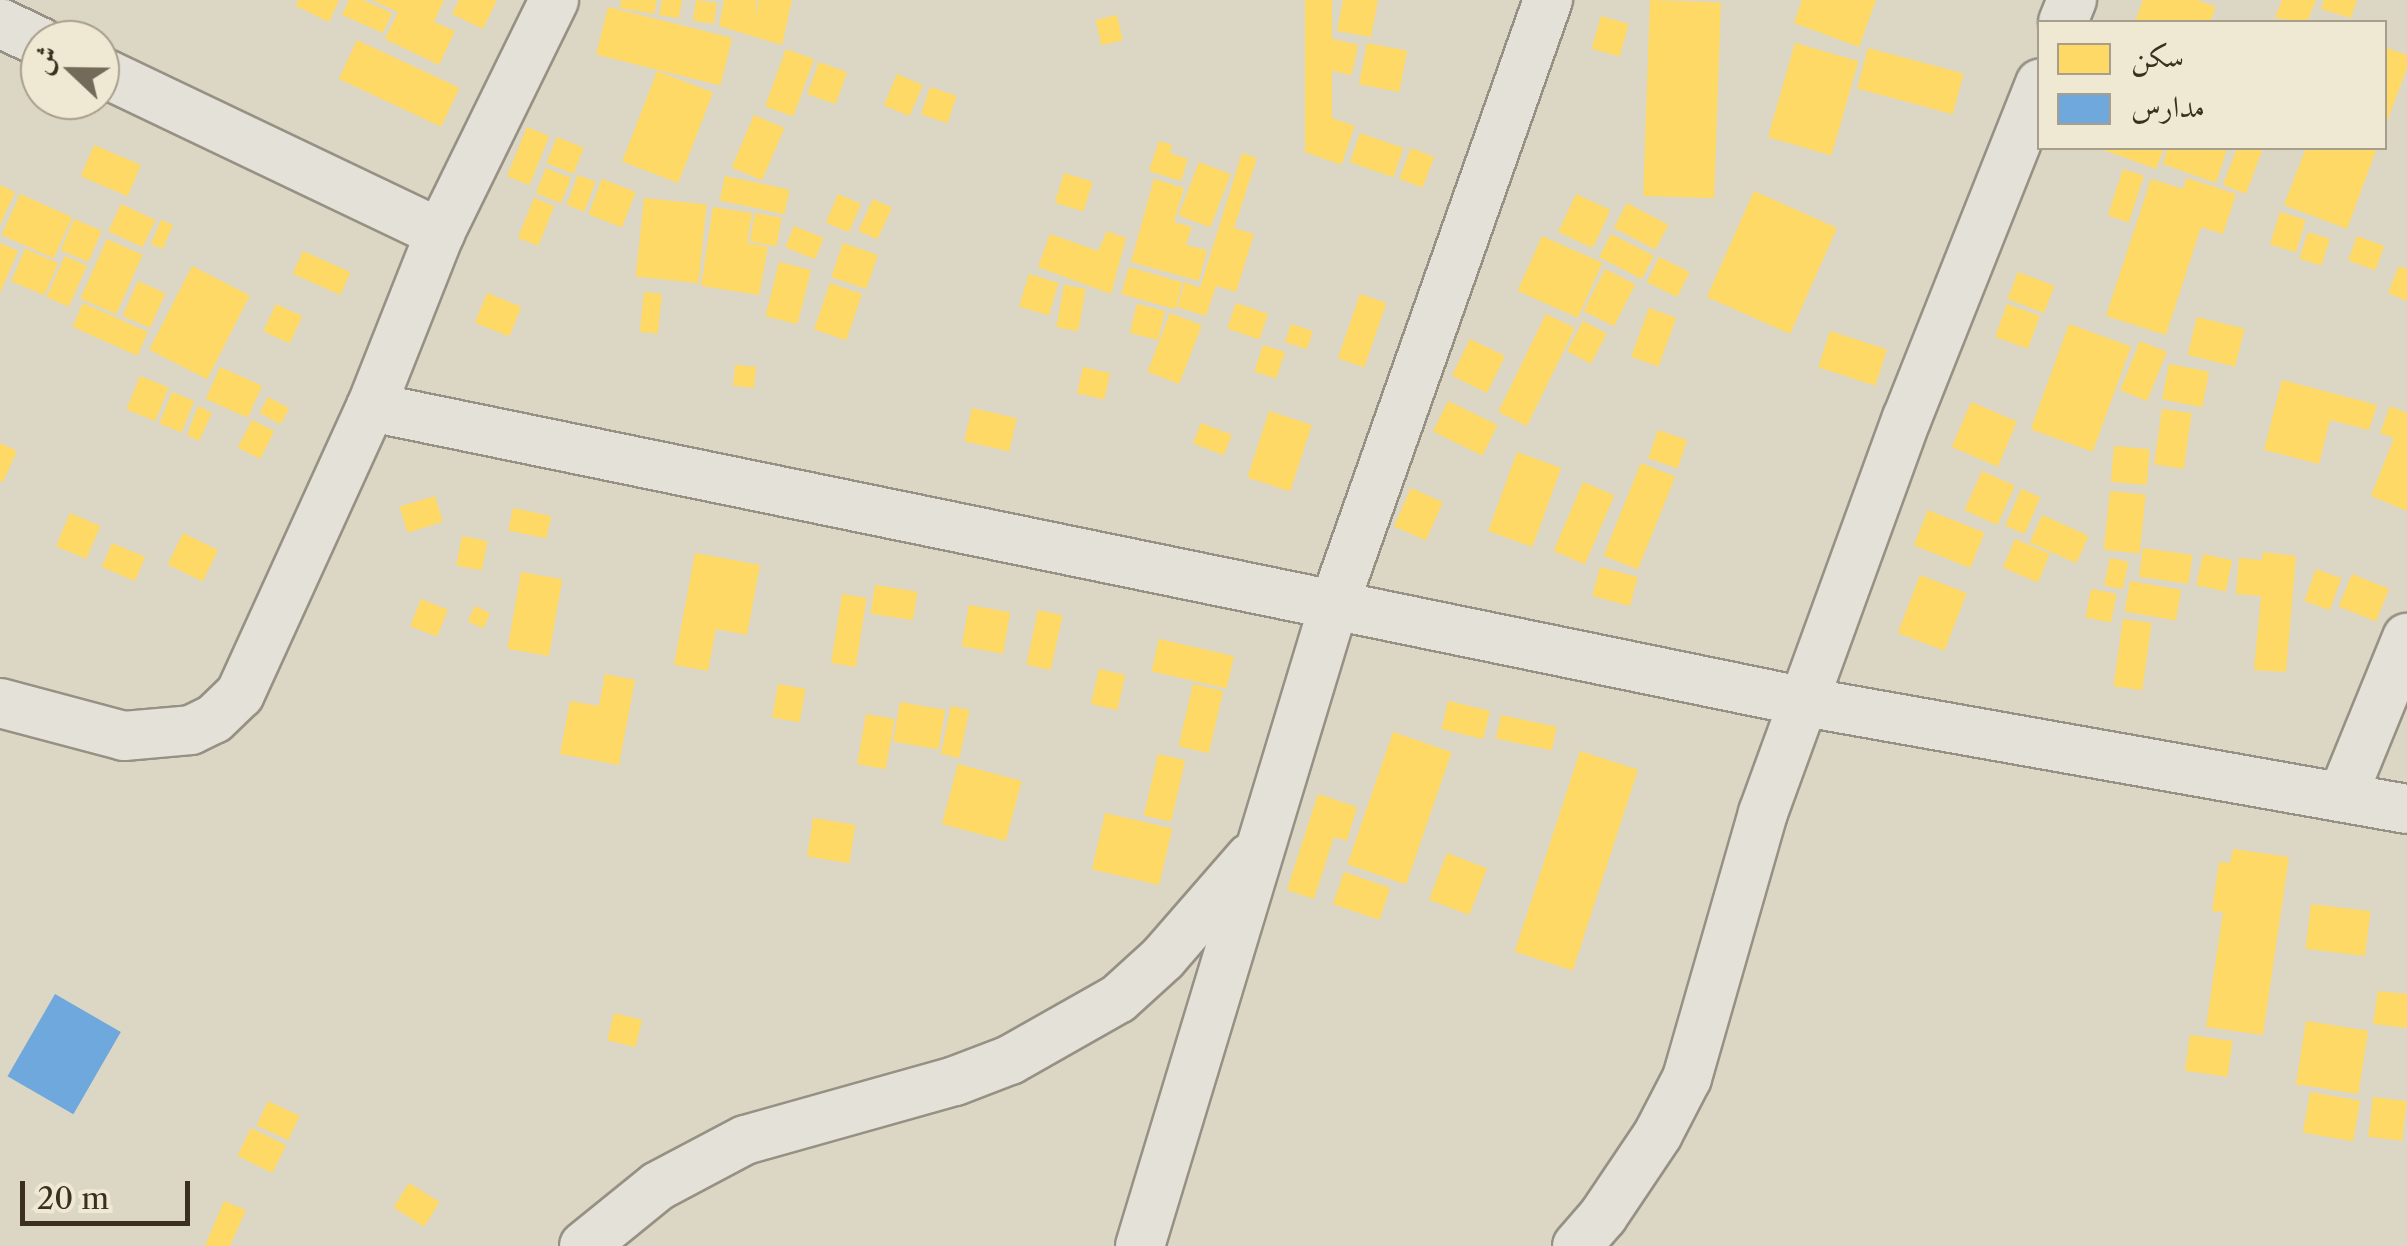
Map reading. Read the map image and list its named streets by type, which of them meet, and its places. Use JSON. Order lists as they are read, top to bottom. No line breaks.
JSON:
{"legend":["سكن","مدارس"],"scale_bar":"20 m","north":"left"}
